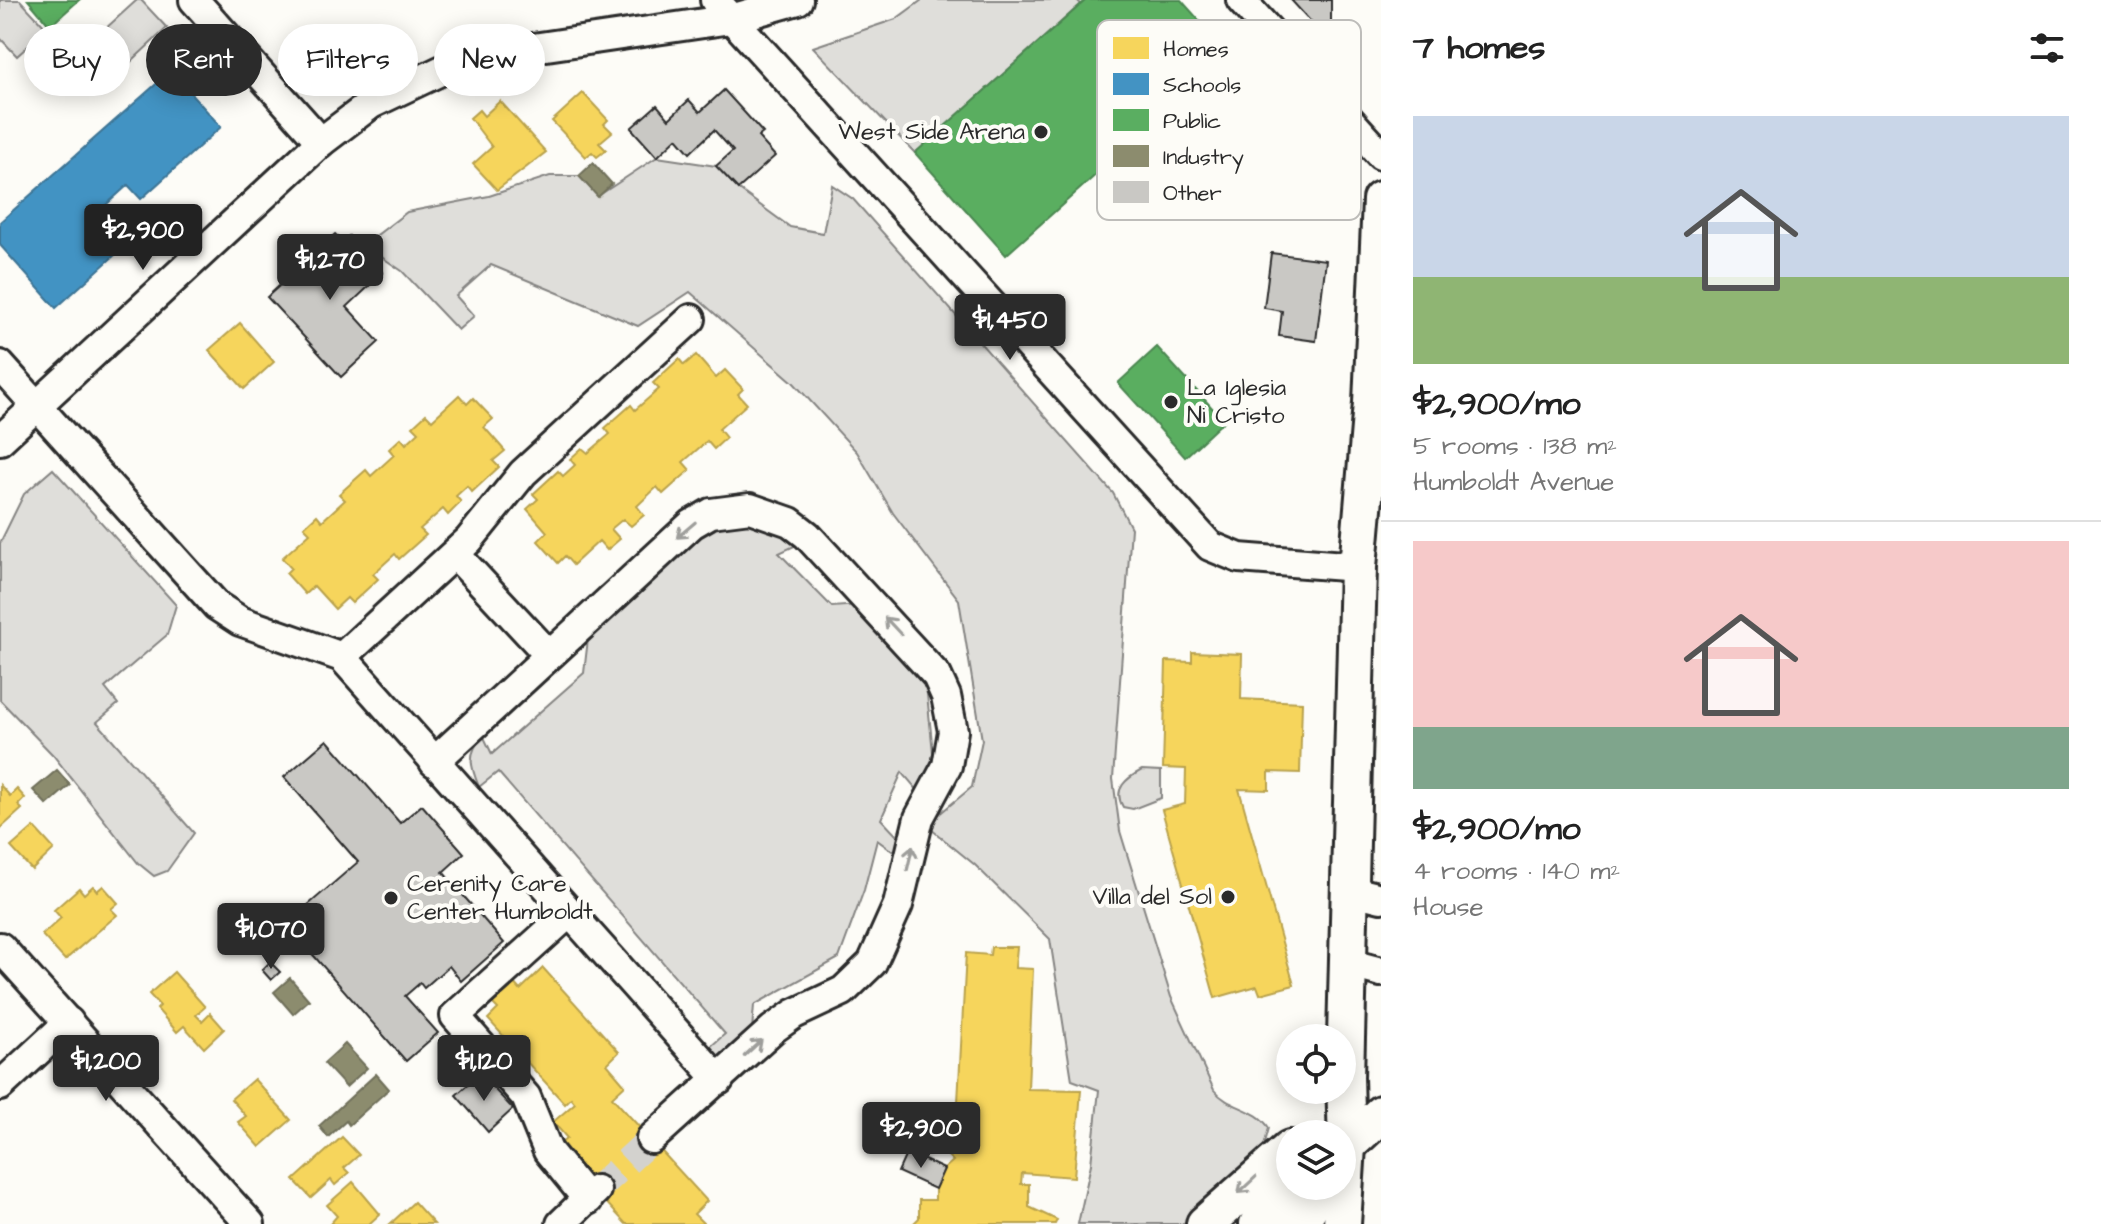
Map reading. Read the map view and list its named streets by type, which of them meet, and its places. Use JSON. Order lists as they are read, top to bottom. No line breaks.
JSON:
{"places":["West Side Arena","La Iglesia Ni Cristo","Villa del Sol","Cerenity Care Center Humboldt"],"legend":["Homes","Schools","Public","Industry","Other"],"page":{"heading":"7 homes","chip":["Buy","Rent","Filters","New"],"list":[{"name":"$2,900/mo","note":"5 rooms · 138 m² · Humboldt Avenue"},{"name":"$2,900/mo","note":"4 rooms · 140 m² · House"}],"price":["$2,900","$1,270","$1,450","$1,070","$1,200","$1,120","$2,900"]}}
